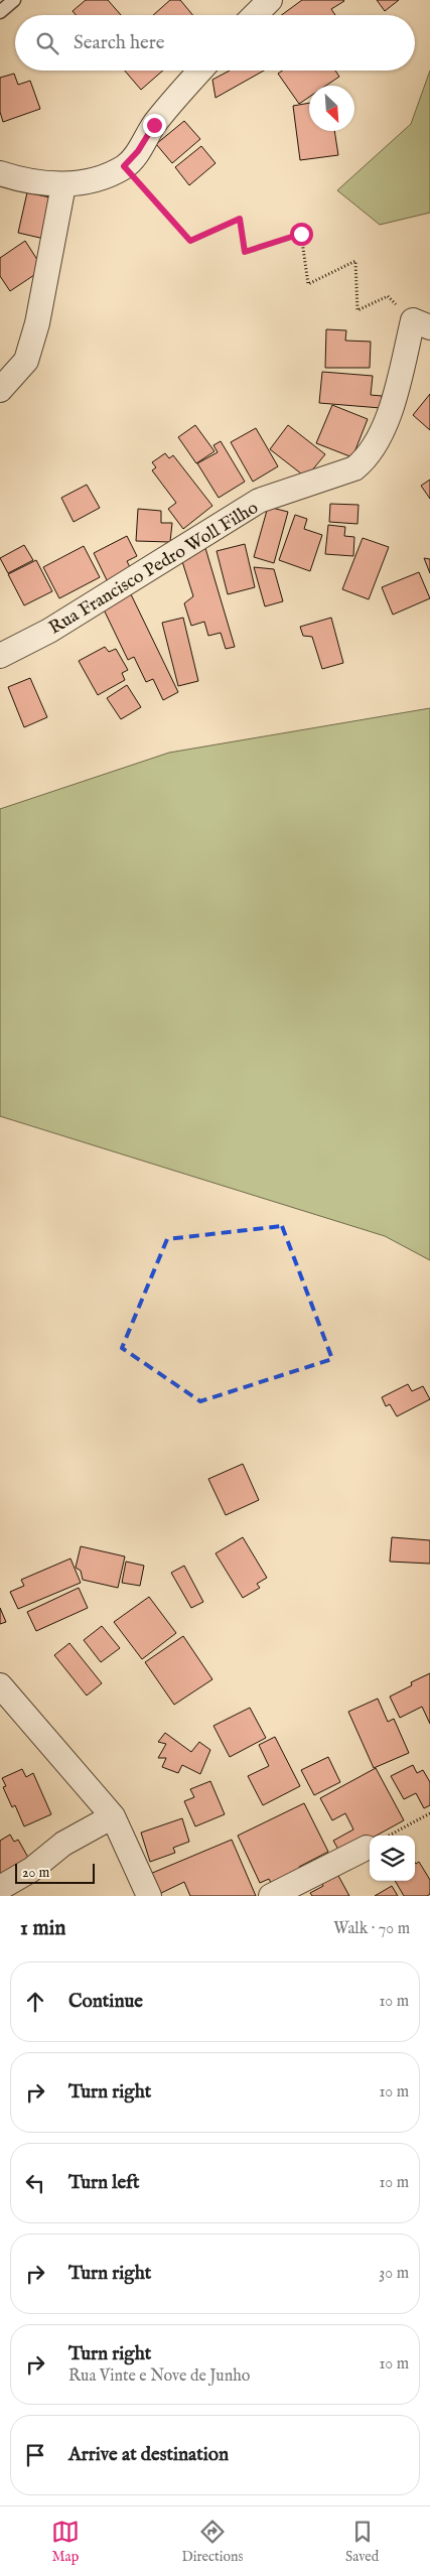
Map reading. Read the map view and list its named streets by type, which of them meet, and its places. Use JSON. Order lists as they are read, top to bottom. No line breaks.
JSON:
{"streets":{"street":["Rua Francisco Pedro Woll Filho"]},"scale_bar":"20 m","north":"bottom right","page":{"search":"Search here","scale":"20 m","heading":["1 min","Walk · 70 m"],"list":[["Continue","10 m"],["Turn right","10 m"],["Turn left","10 m"],["Turn right","30 m"],["Turn right","Rua Vinte e Nove de Junho","10 m"],"Arrive at destination"],"nav":["Map","Directions","Saved"]}}
